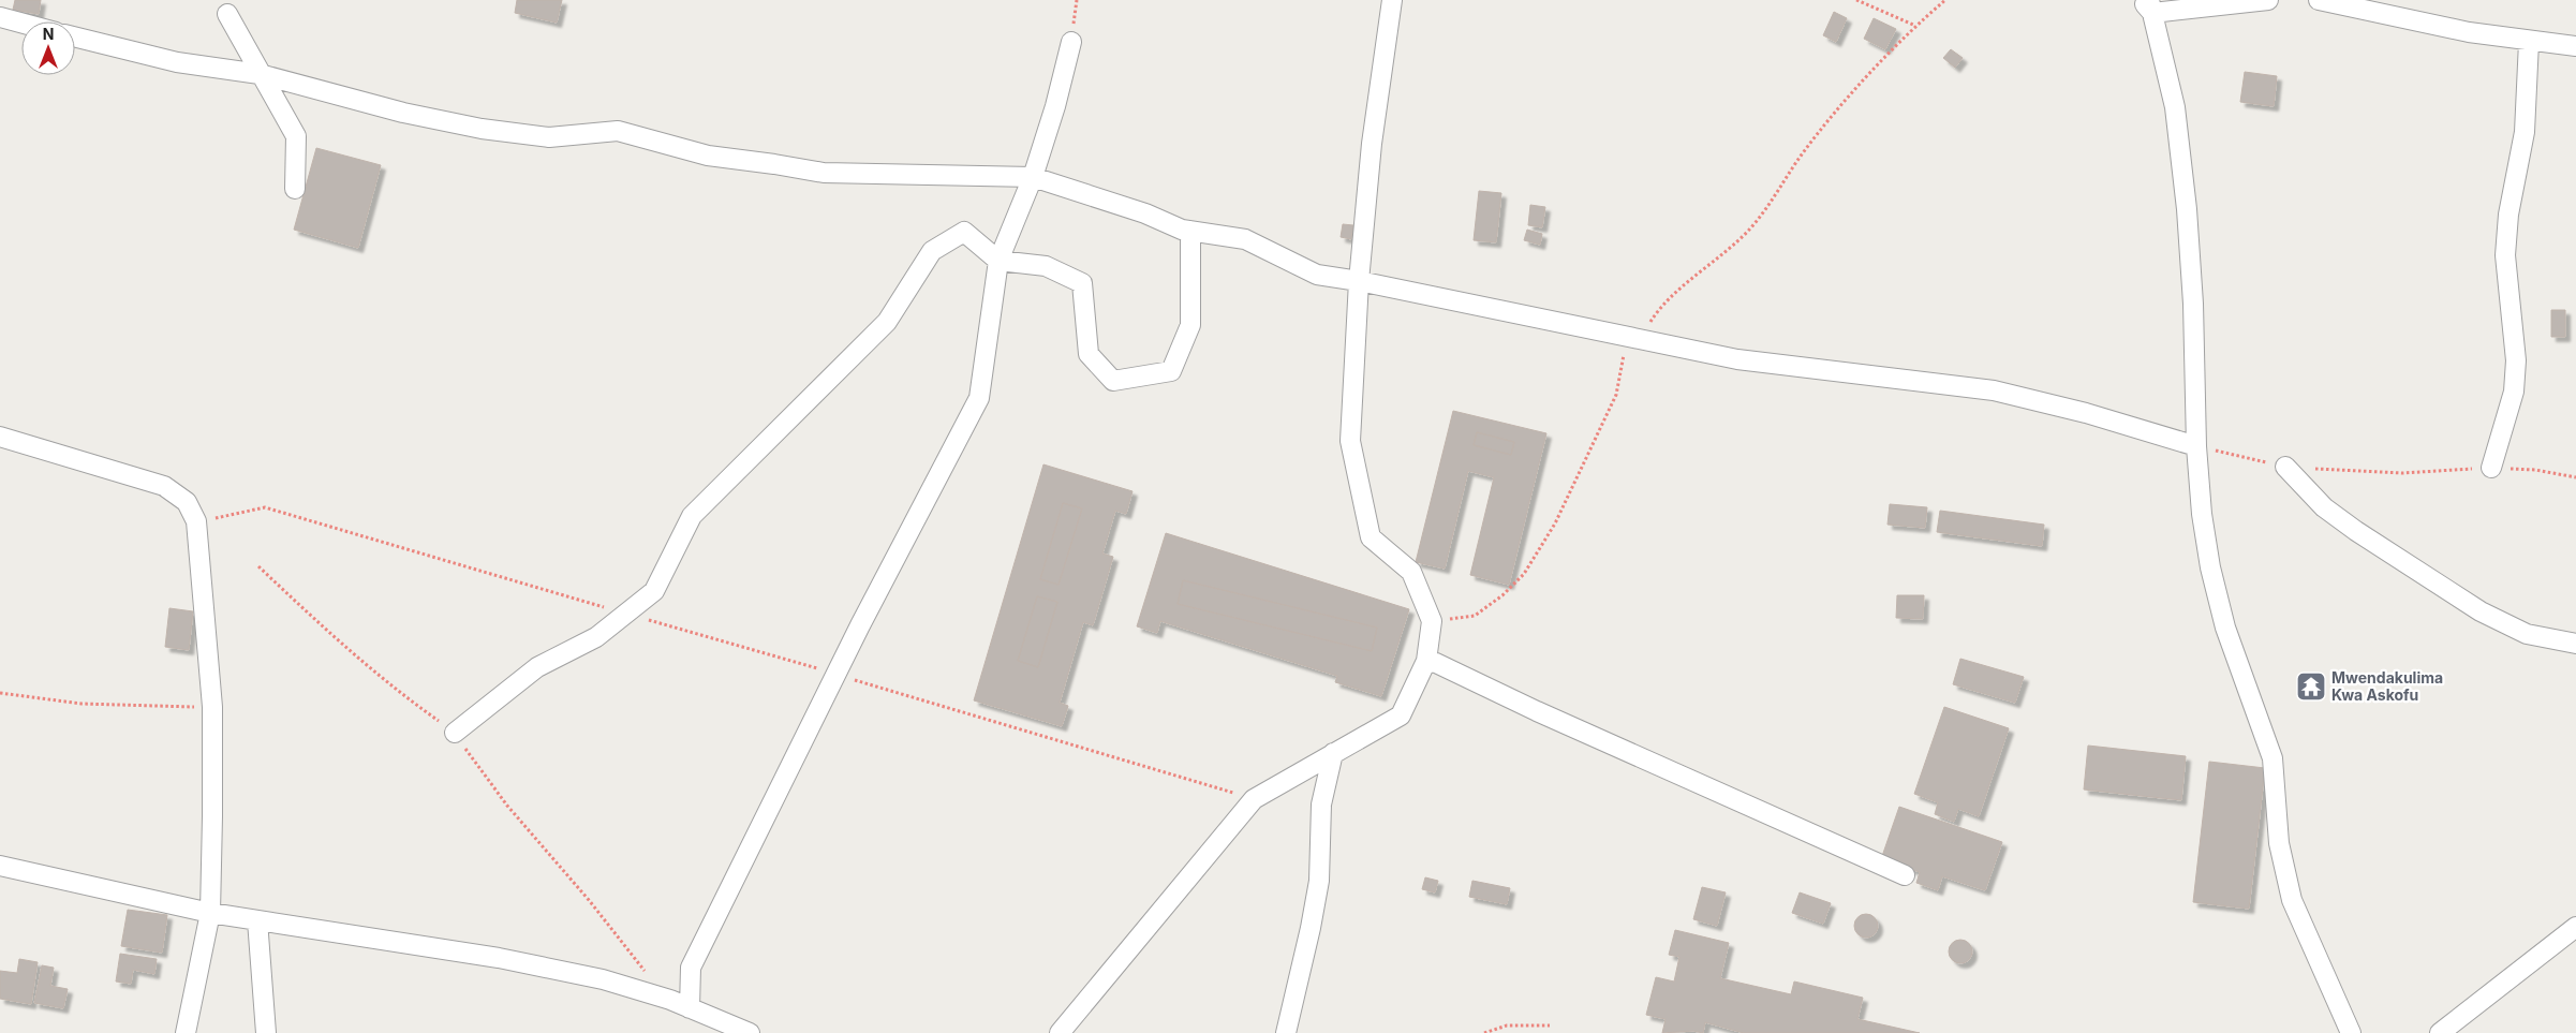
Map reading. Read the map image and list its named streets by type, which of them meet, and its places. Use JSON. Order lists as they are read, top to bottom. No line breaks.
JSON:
{"places":{"temple":["Mwendakulima Kwa Askofu"]},"north":"top"}
